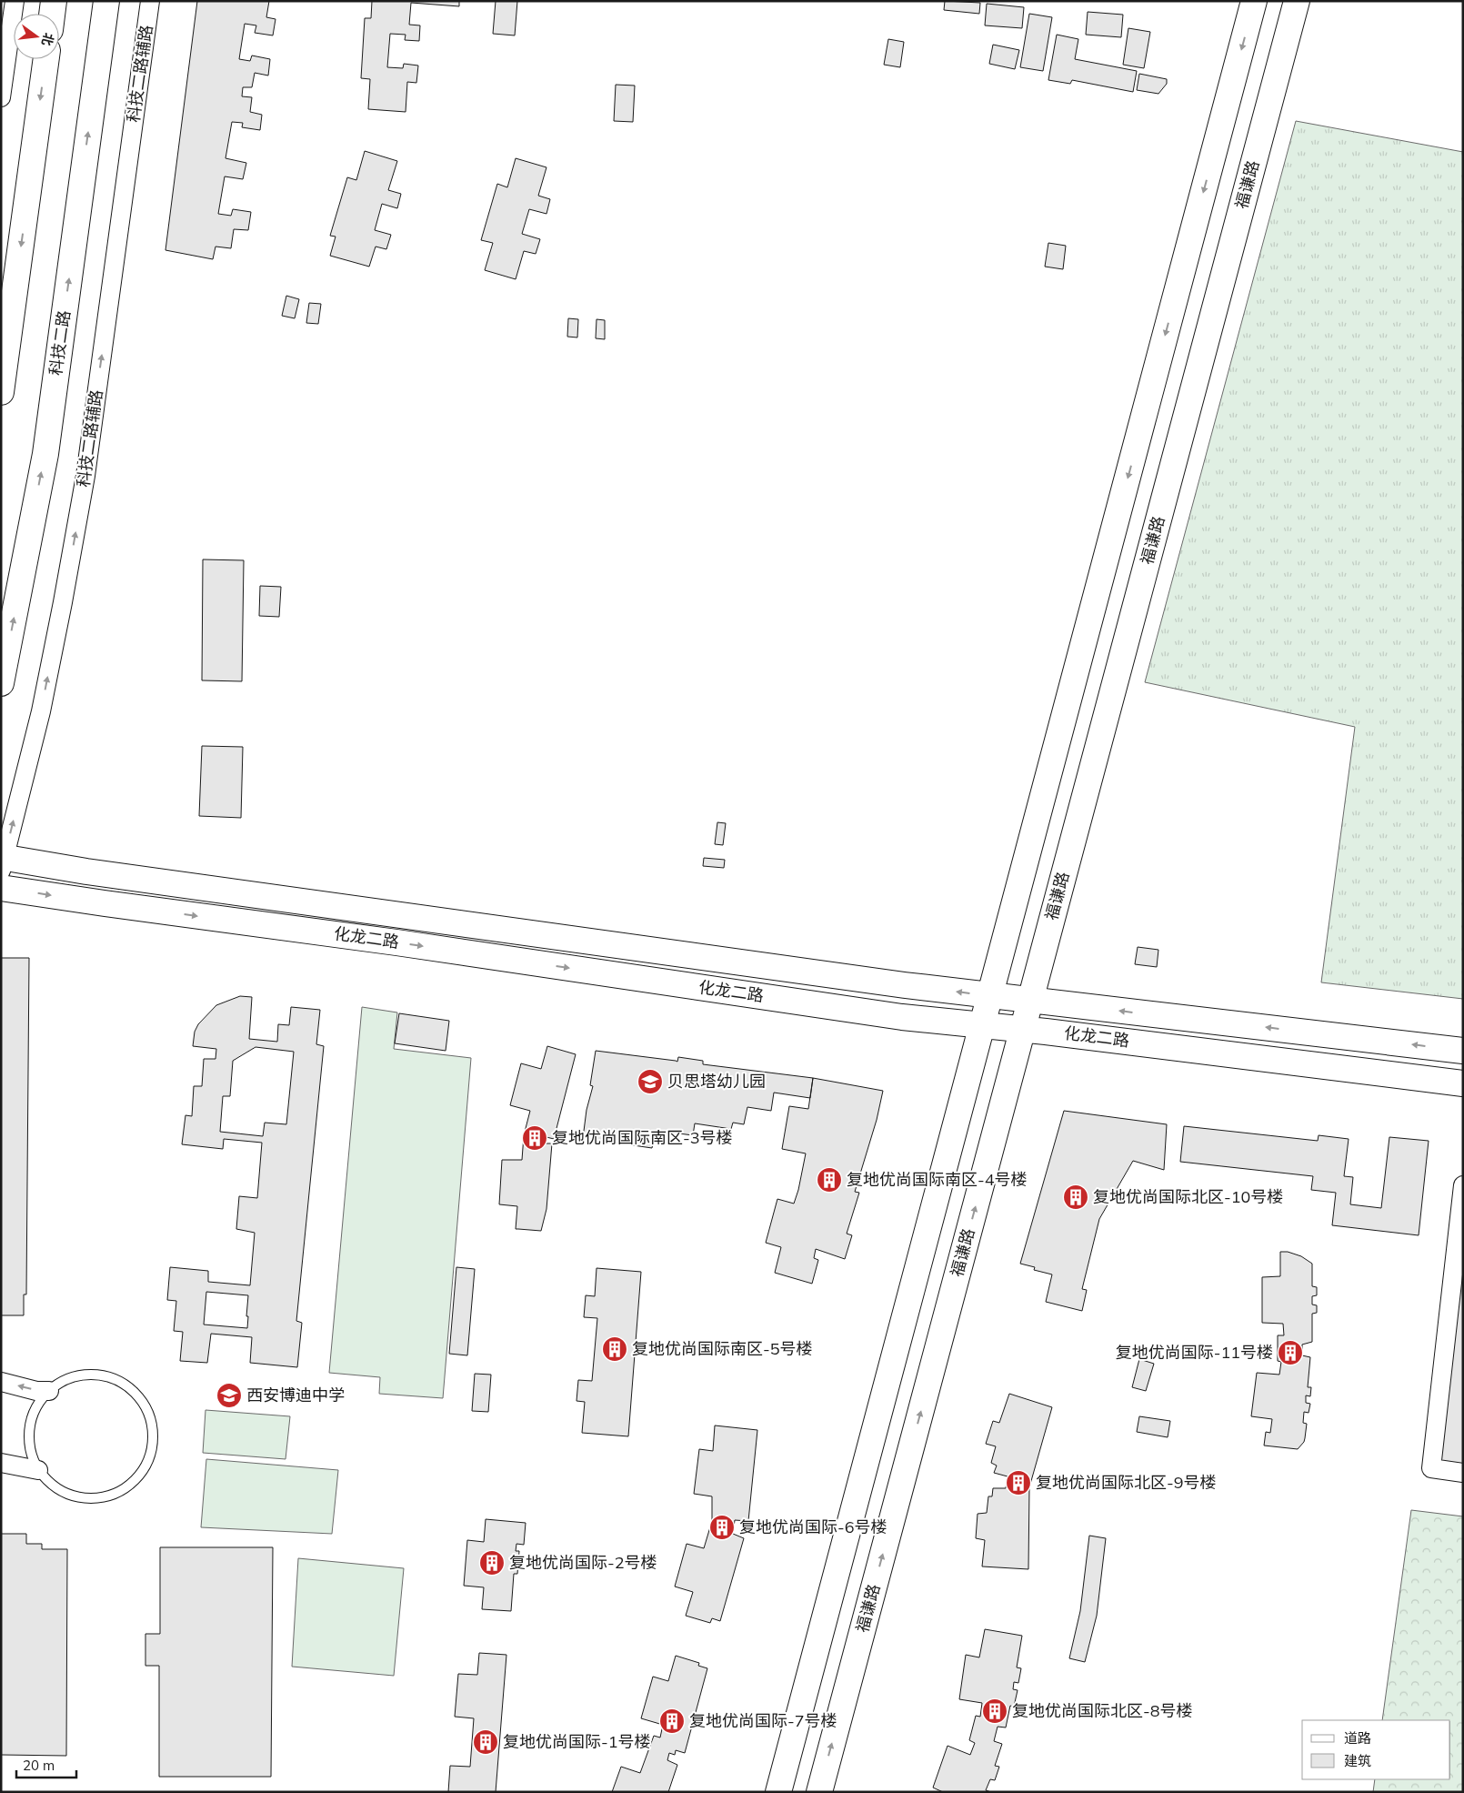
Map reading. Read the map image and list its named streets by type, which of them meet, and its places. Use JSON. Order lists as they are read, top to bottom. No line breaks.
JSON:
{"streets":{"street":["科技二路辅路","福谦路","科技二路","化龙二路"]},"crossings":[["科技二路辅路","化龙二路"],["福谦路","化龙二路"]],"places":{"school or university":["贝思塔幼儿园","西安博迪中学"],"building":["复地优尚国际南区-3号楼","复地优尚国际南区-4号楼","复地优尚国际北区-10号楼","复地优尚国际南区-5号楼","复地优尚国际-11号楼","复地优尚国际北区-9号楼","复地优尚国际-6号楼","复地优尚国际-2号楼","复地优尚国际北区-8号楼","复地优尚国际-7号楼","复地优尚国际-1号楼"]},"legend":["道路","建筑"],"scale_bar":"20 m","north":"right"}
